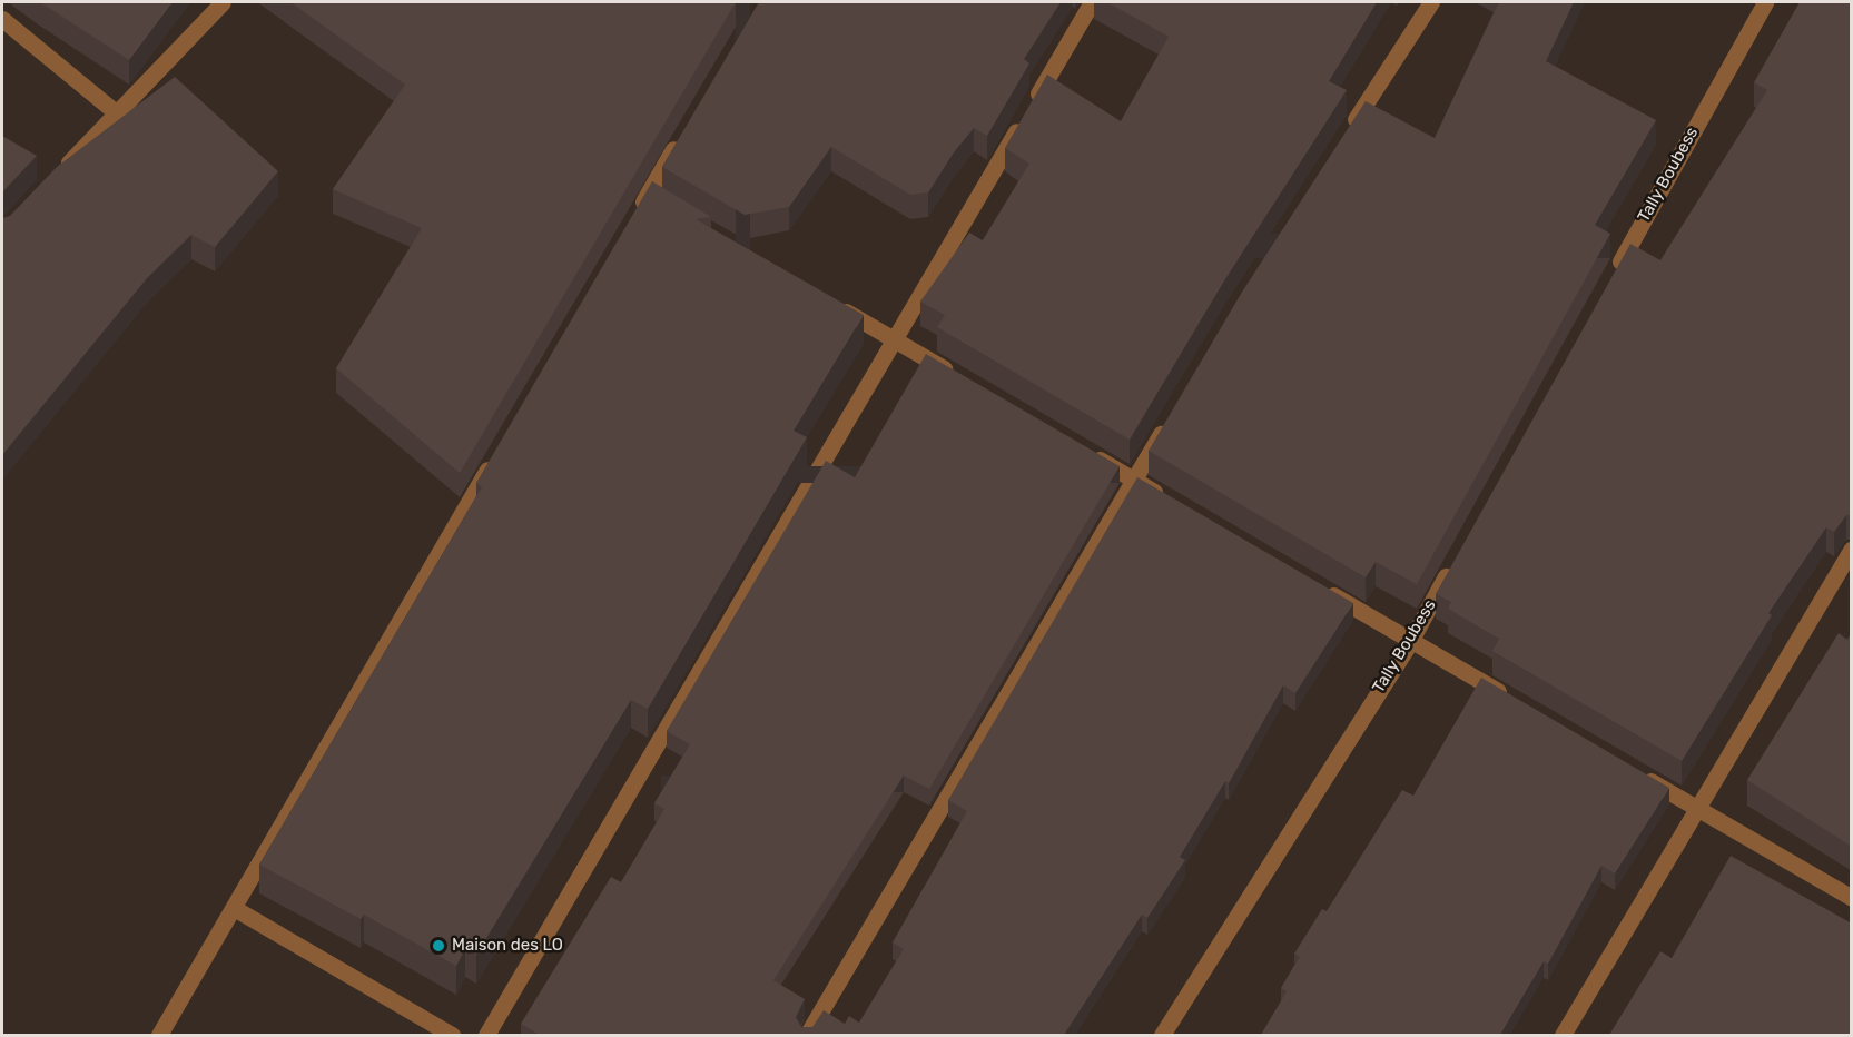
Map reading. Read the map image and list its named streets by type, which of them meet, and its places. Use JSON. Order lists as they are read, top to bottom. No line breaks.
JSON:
{"streets":{"street":["Tally Boubess"]},"places":["Maison des LO"]}
